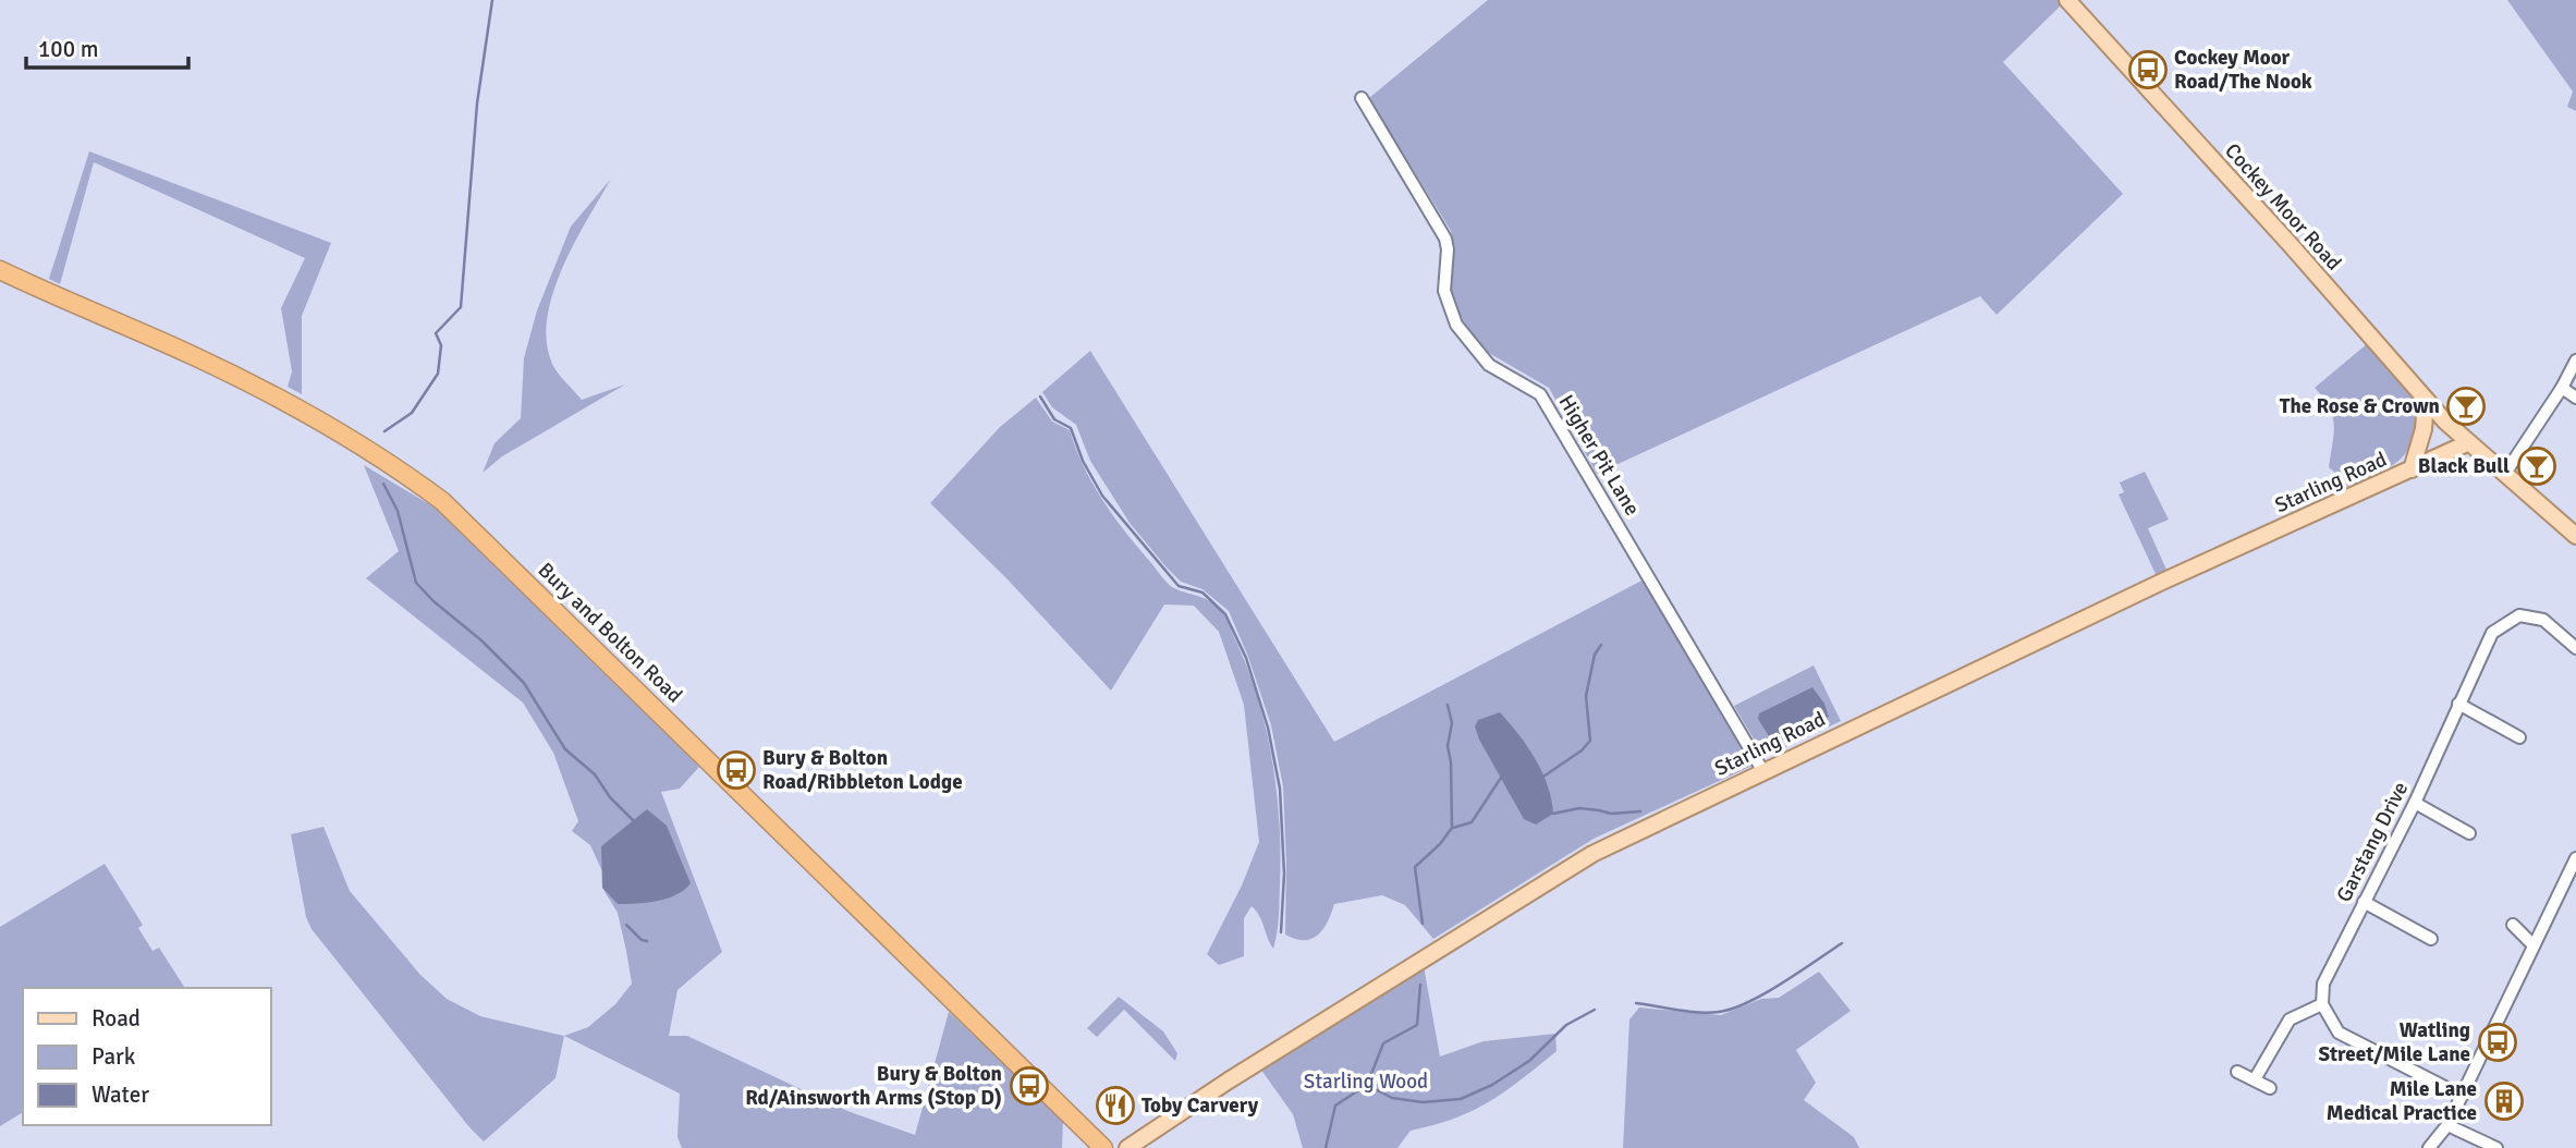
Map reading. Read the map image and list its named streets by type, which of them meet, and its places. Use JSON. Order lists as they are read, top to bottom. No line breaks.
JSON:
{"streets":{"highway":["Bury and Bolton Road"],"main road":["Cockey Moor Road","Starling Road"],"street":["Higher Pit Lane","Garstang Drive"]},"crossings":[["Cockey Moor Road","Starling Road"],["Higher Pit Lane","Starling Road"]],"parks":["Starling Wood"],"places":{"bus stop":["Cockey Moor Road/The Nook","Bury & Bolton Road/Ribbleton Lodge","Watling Street/Mile Lane","Bury & Bolton Rd/Ainsworth Arms (Stop D)"],"bar":["The Rose & Crown","Black Bull"],"building":["Mile Lane Medical Practice"],"restaurant":["Toby Carvery"]},"legend":["Road","Park","Water"],"scale_bar":"100 m"}
